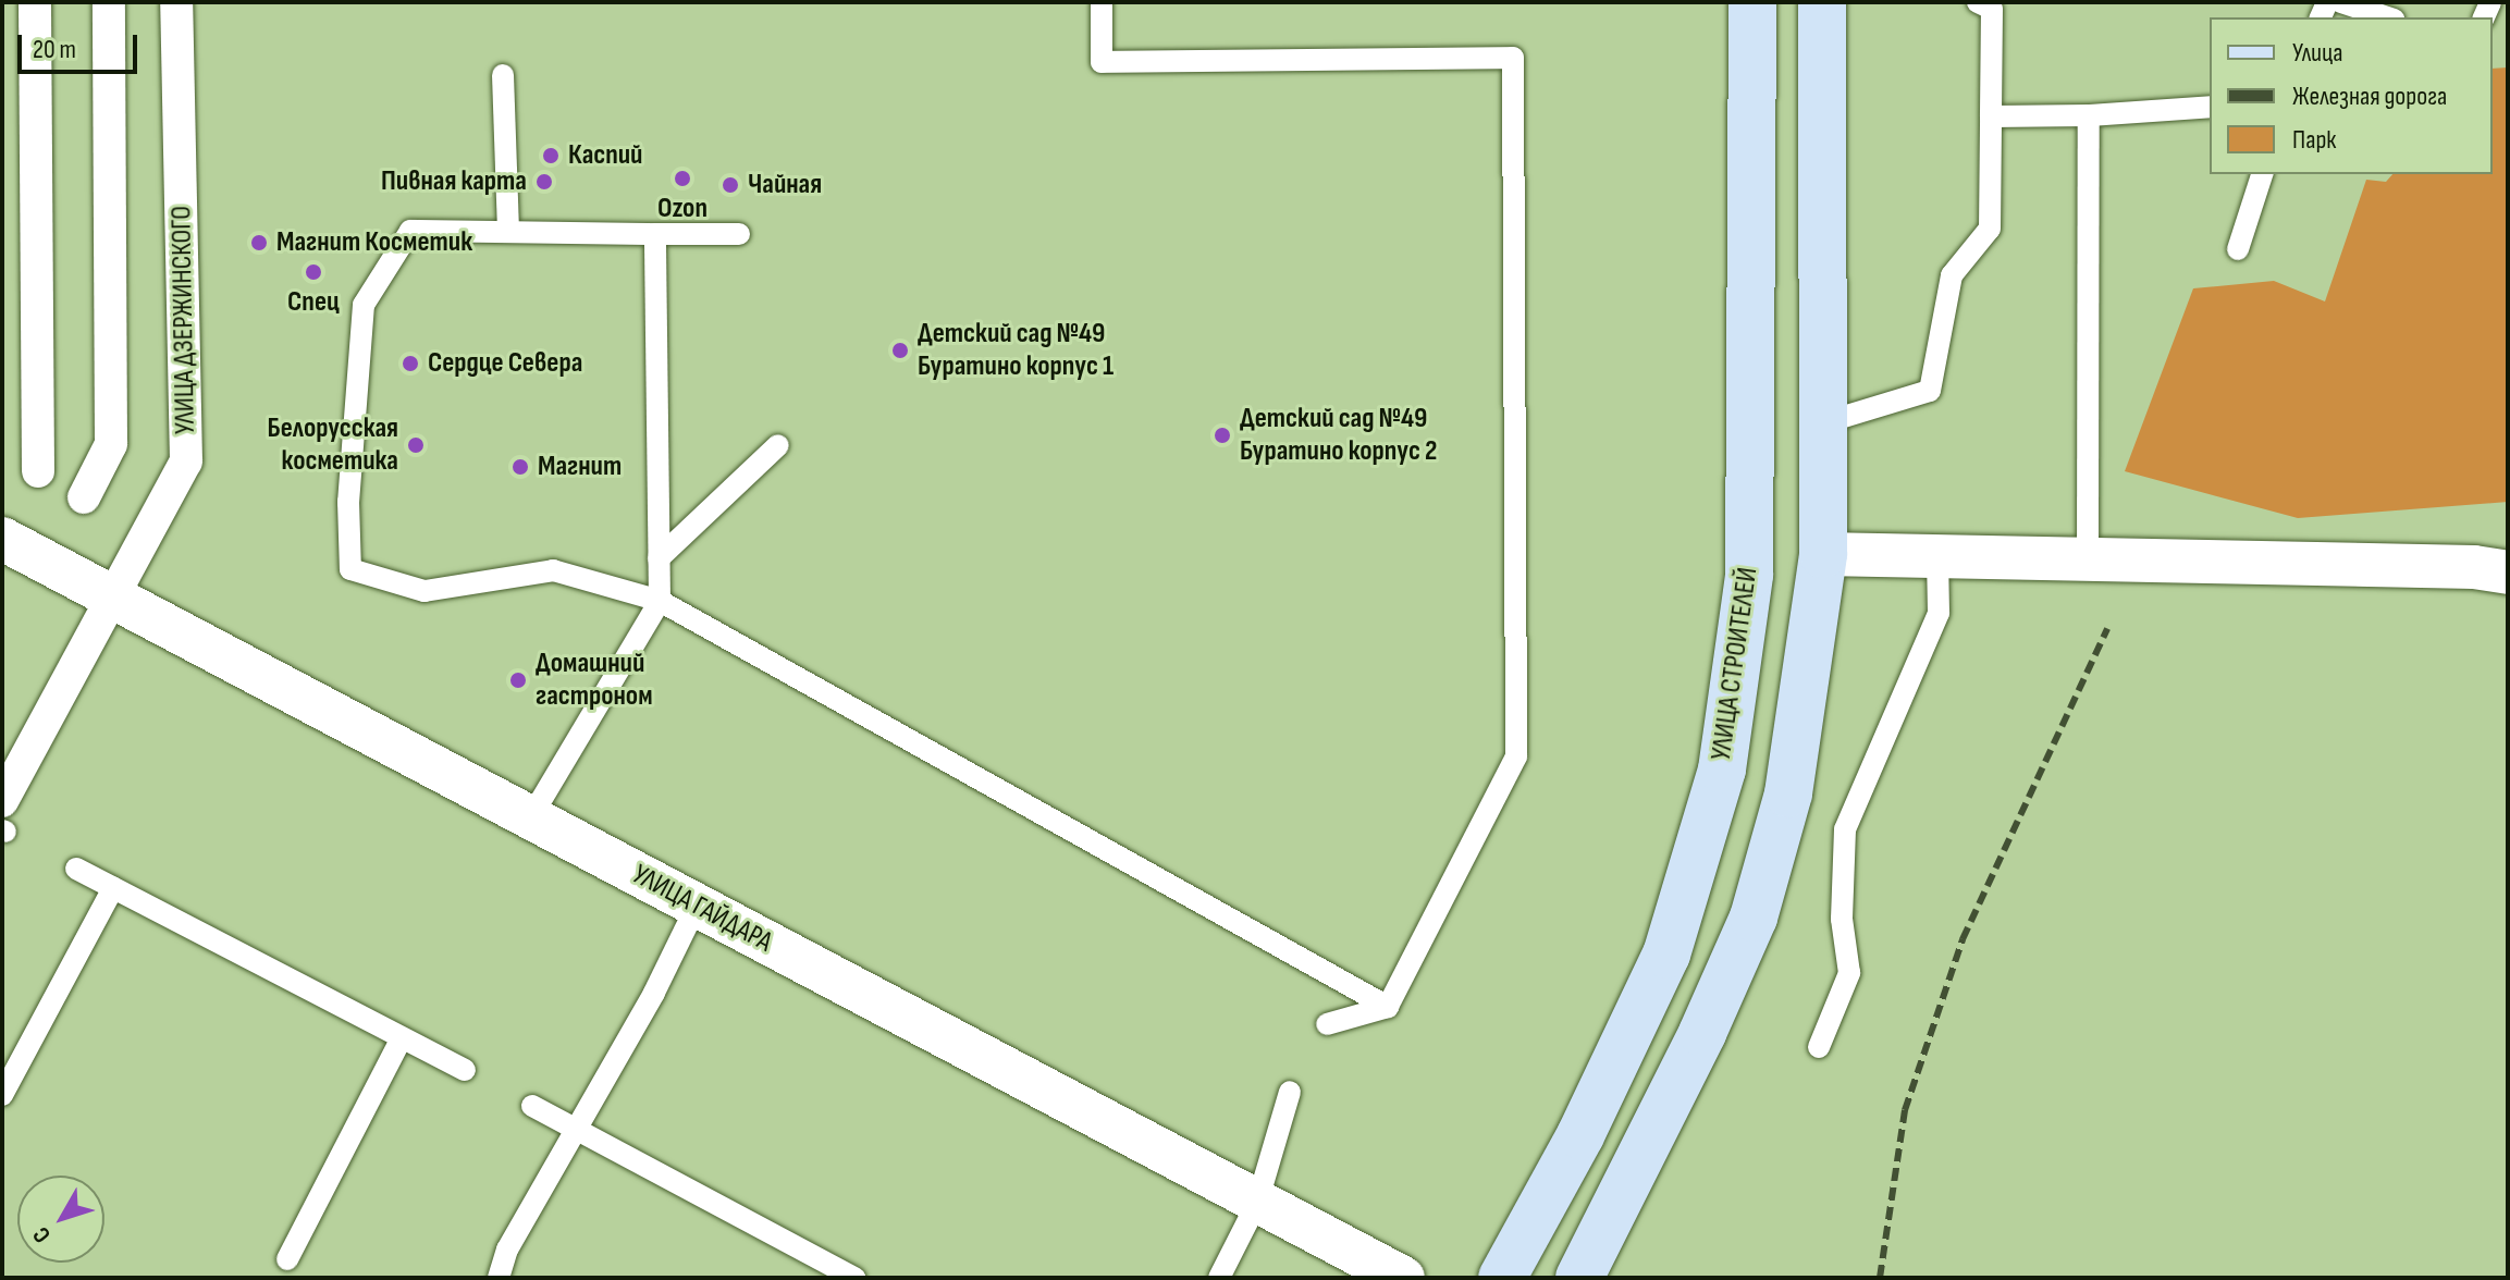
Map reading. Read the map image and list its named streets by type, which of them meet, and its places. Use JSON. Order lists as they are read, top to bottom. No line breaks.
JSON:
{"streets":{"main road":["УЛИЦА СТРОИТЕЛЕЙ"],"street":["УЛИЦА ДЗЕРЖИНСКОГО","УЛИЦА ГАЙДАРА"]},"crossings":[["УЛИЦА ДЗЕРЖИНСКОГО","УЛИЦА ГАЙДАРА"]],"places":["Каспий","Ozon","Пивная карта","Чайная","Магнит Косметик","Спец","Детский сад №49 Буратино корпус 1","Сердце Севера","Детский сад №49 Буратино корпус 2","Белорусская косметика","Магнит","Домашний гастроном"],"legend":["Улица","Железная дорога","Парк"],"scale_bar":"20 m","north":"bottom left"}
